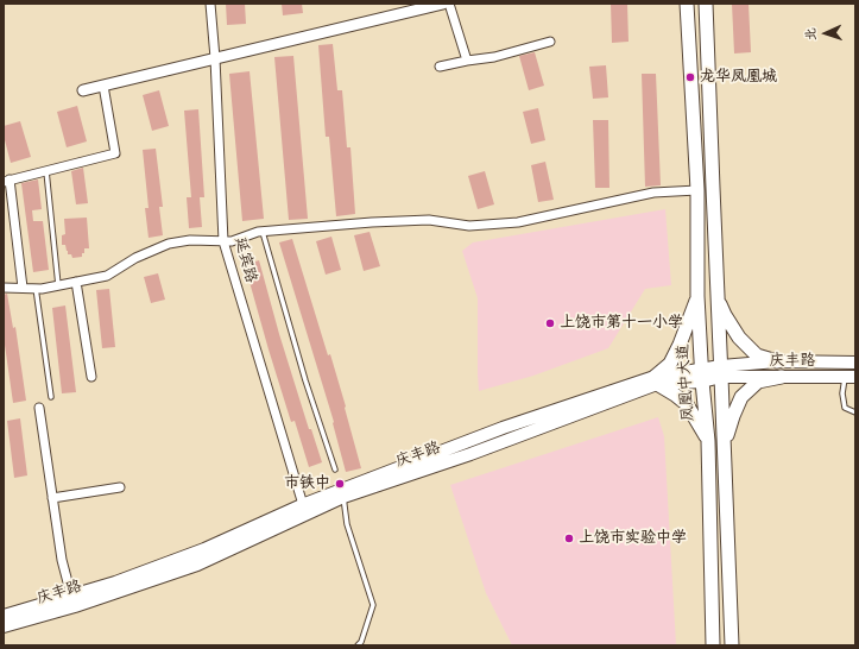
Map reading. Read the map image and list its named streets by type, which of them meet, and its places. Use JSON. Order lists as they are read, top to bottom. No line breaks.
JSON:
{"streets":{"main road":["庆丰路","凤凰中大道"],"street":["延宾路"]},"crossings":[["延宾路","庆丰路"],["庆丰路","凤凰中大道"]],"places":["龙华凤凰城","上饶市第十一小学","市铁中","上饶市实验中学"],"north":"left"}
